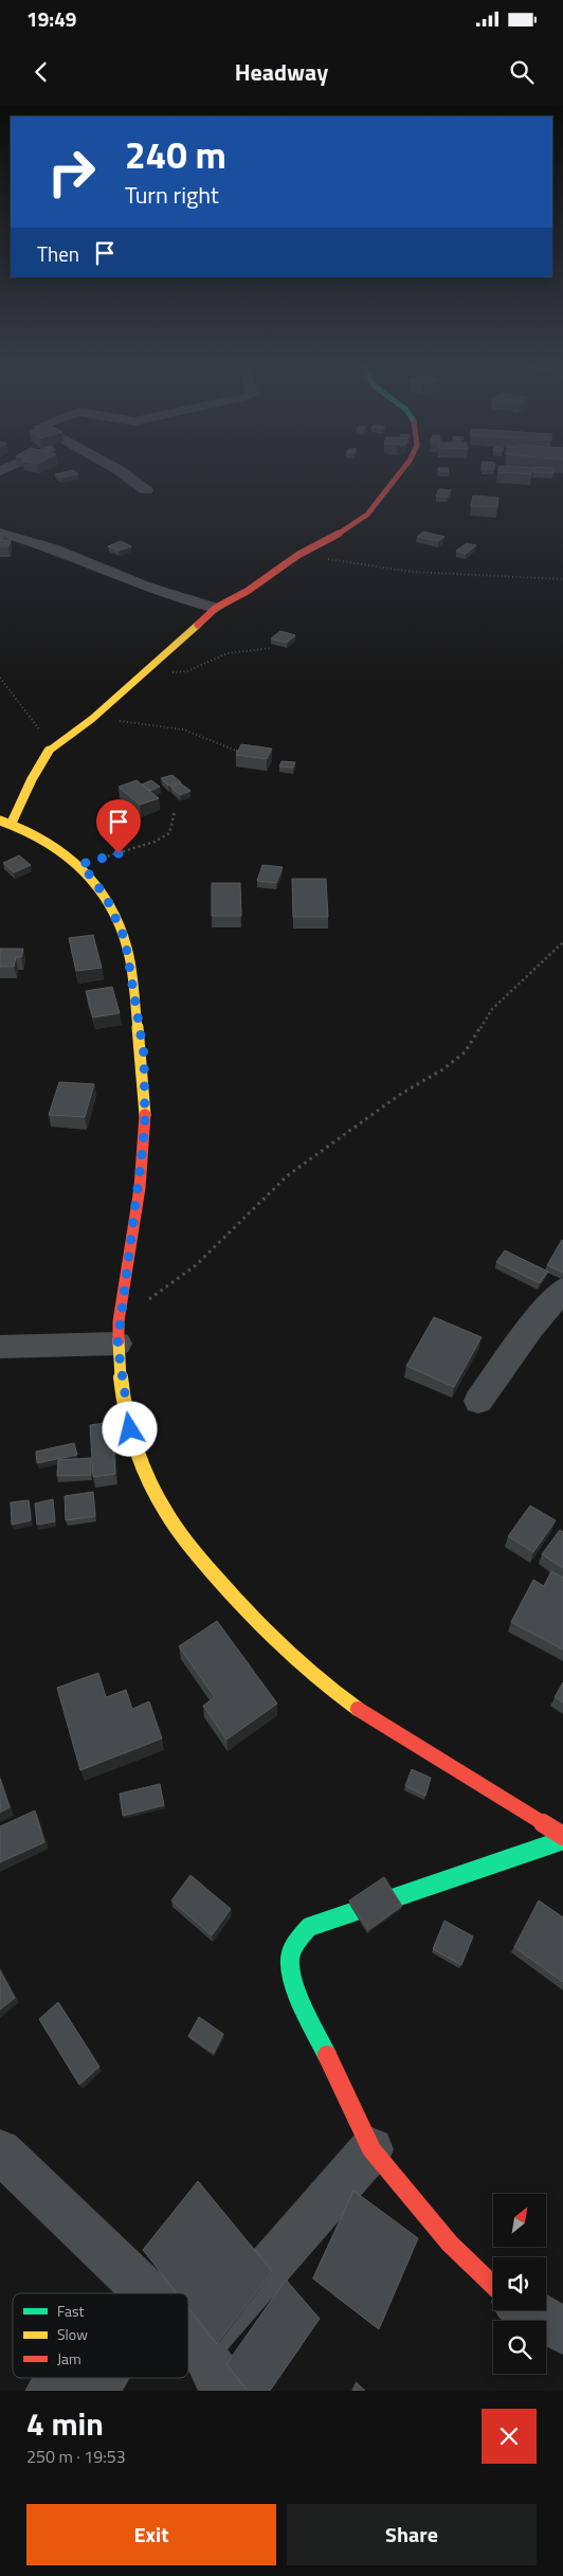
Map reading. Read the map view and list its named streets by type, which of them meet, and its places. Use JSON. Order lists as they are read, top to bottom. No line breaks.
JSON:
{"legend":["Fast","Slow","Jam"],"north":"top right","page":{"status":"19:49","header":"Headway","turn":["240 m","Turn right"],"then":"Then","heading":["4 min","250 m · 19:53"],"buttons":["Exit","Share"]}}
